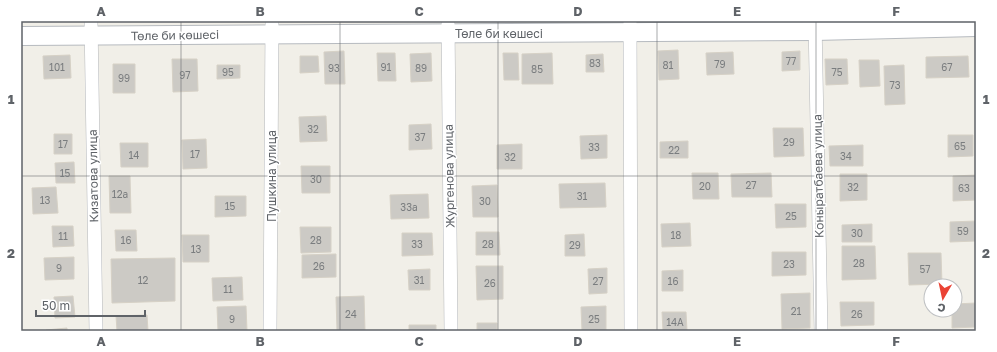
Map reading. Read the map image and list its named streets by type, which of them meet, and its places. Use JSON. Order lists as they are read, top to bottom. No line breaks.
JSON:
{"streets":{"street":["Төле би көшесі","Кизатова улица","Пушкина улица","Жургенова улица","Коныратбаева улица"]},"crossings":[["Төле би көшесі","Кизатова улица"],["Төле би көшесі","Пушкина улица"],["Төле би көшесі","Жургенова улица"],["Төле би көшесі","Коныратбаева улица"]],"house_numbers":["77","83","79","81","101","91","67","93","89","85","95","75","97","99","73","32","37","29","17","65","33","22","17","14","34","32","15","30","27","20","32","63","12а","31","13","30","15","33а","25","59","30","18","11","16","28","33","28","29","13","28","23","26","9","57","12","31","27","16","26","11","21","24","26","9","25","14А"],"scale_bar":"50 m","north":"bottom","grid":{"columns":["A","B","C","D","E","F"],"rows":["1","2"]}}
